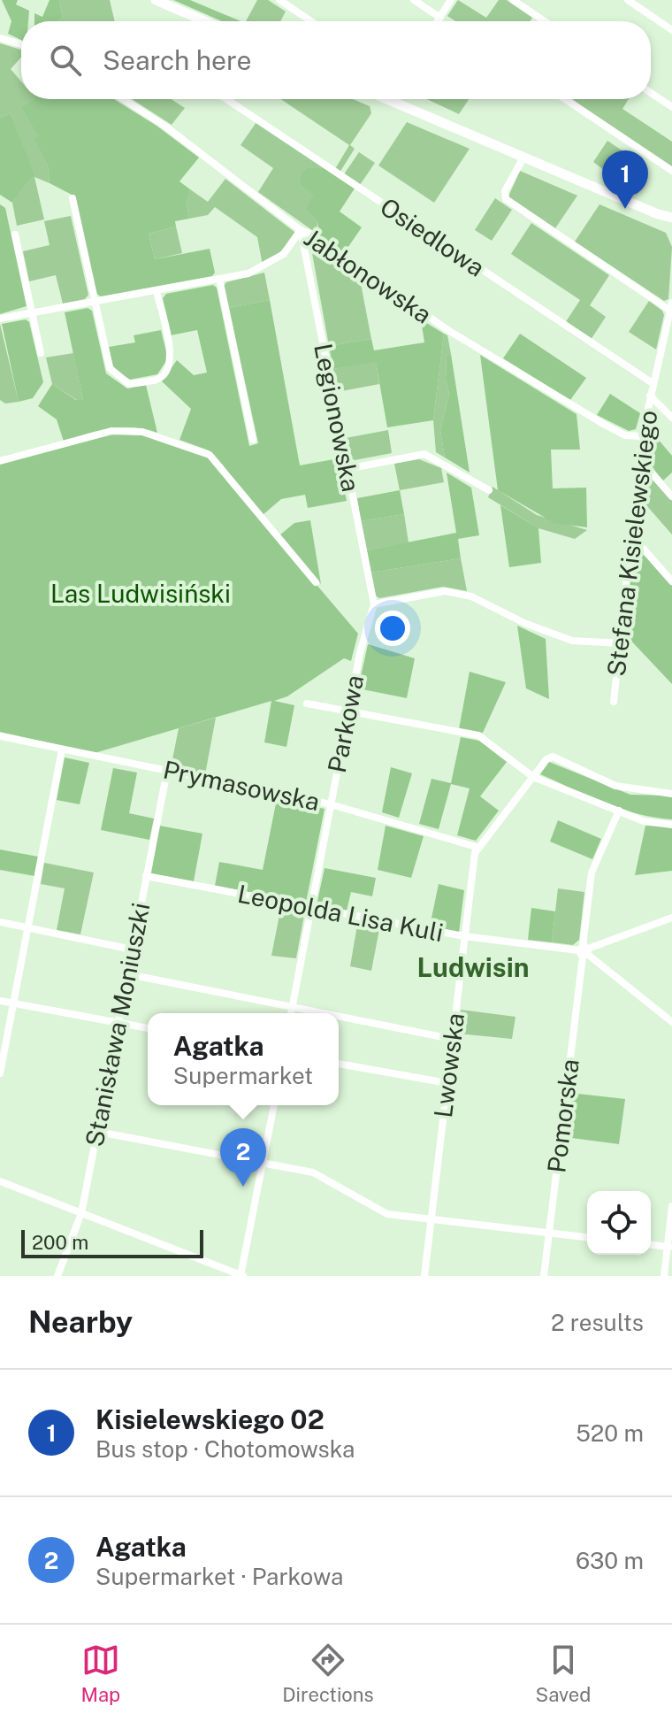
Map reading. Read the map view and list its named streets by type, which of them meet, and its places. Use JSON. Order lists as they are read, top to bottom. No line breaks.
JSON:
{"streets":{"street":["Osiedlowa","Jabłonowska","Legionowska","Stefana Kisielewskiego","Parkowa","Prymasowska","Leopolda Lisa Kuli","Stanisława Moniuszki","Lwowska","Pomorska"]},"crossings":[["Osiedlowa","Stefana Kisielewskiego"],["Jabłonowska","Legionowska"],["Jabłonowska","Stefana Kisielewskiego"],["Legionowska","Parkowa"],["Parkowa","Prymasowska"],["Parkowa","Leopolda Lisa Kuli"],["Prymasowska","Stanisława Moniuszki"],["Prymasowska","Lwowska"],["Leopolda Lisa Kuli","Stanisława Moniuszki"],["Leopolda Lisa Kuli","Lwowska"],["Leopolda Lisa Kuli","Pomorska"]],"districts":["Ludwisin"],"parks":["Las Ludwisiński"],"scale_bar":"200 m","page":{"search":"Search here","pins":["1","2"],"popup":["Agatka","Supermarket"],"scale":"200 m","heading":["Nearby","2 results"],"list":[{"mark":"1","name":"Kisielewskiego 02","note":"Bus stop · Chotomowska","value":"520 m"},{"mark":"2","name":"Agatka","note":"Supermarket · Parkowa","value":"630 m"}],"nav":["Map","Directions","Saved"]}}
